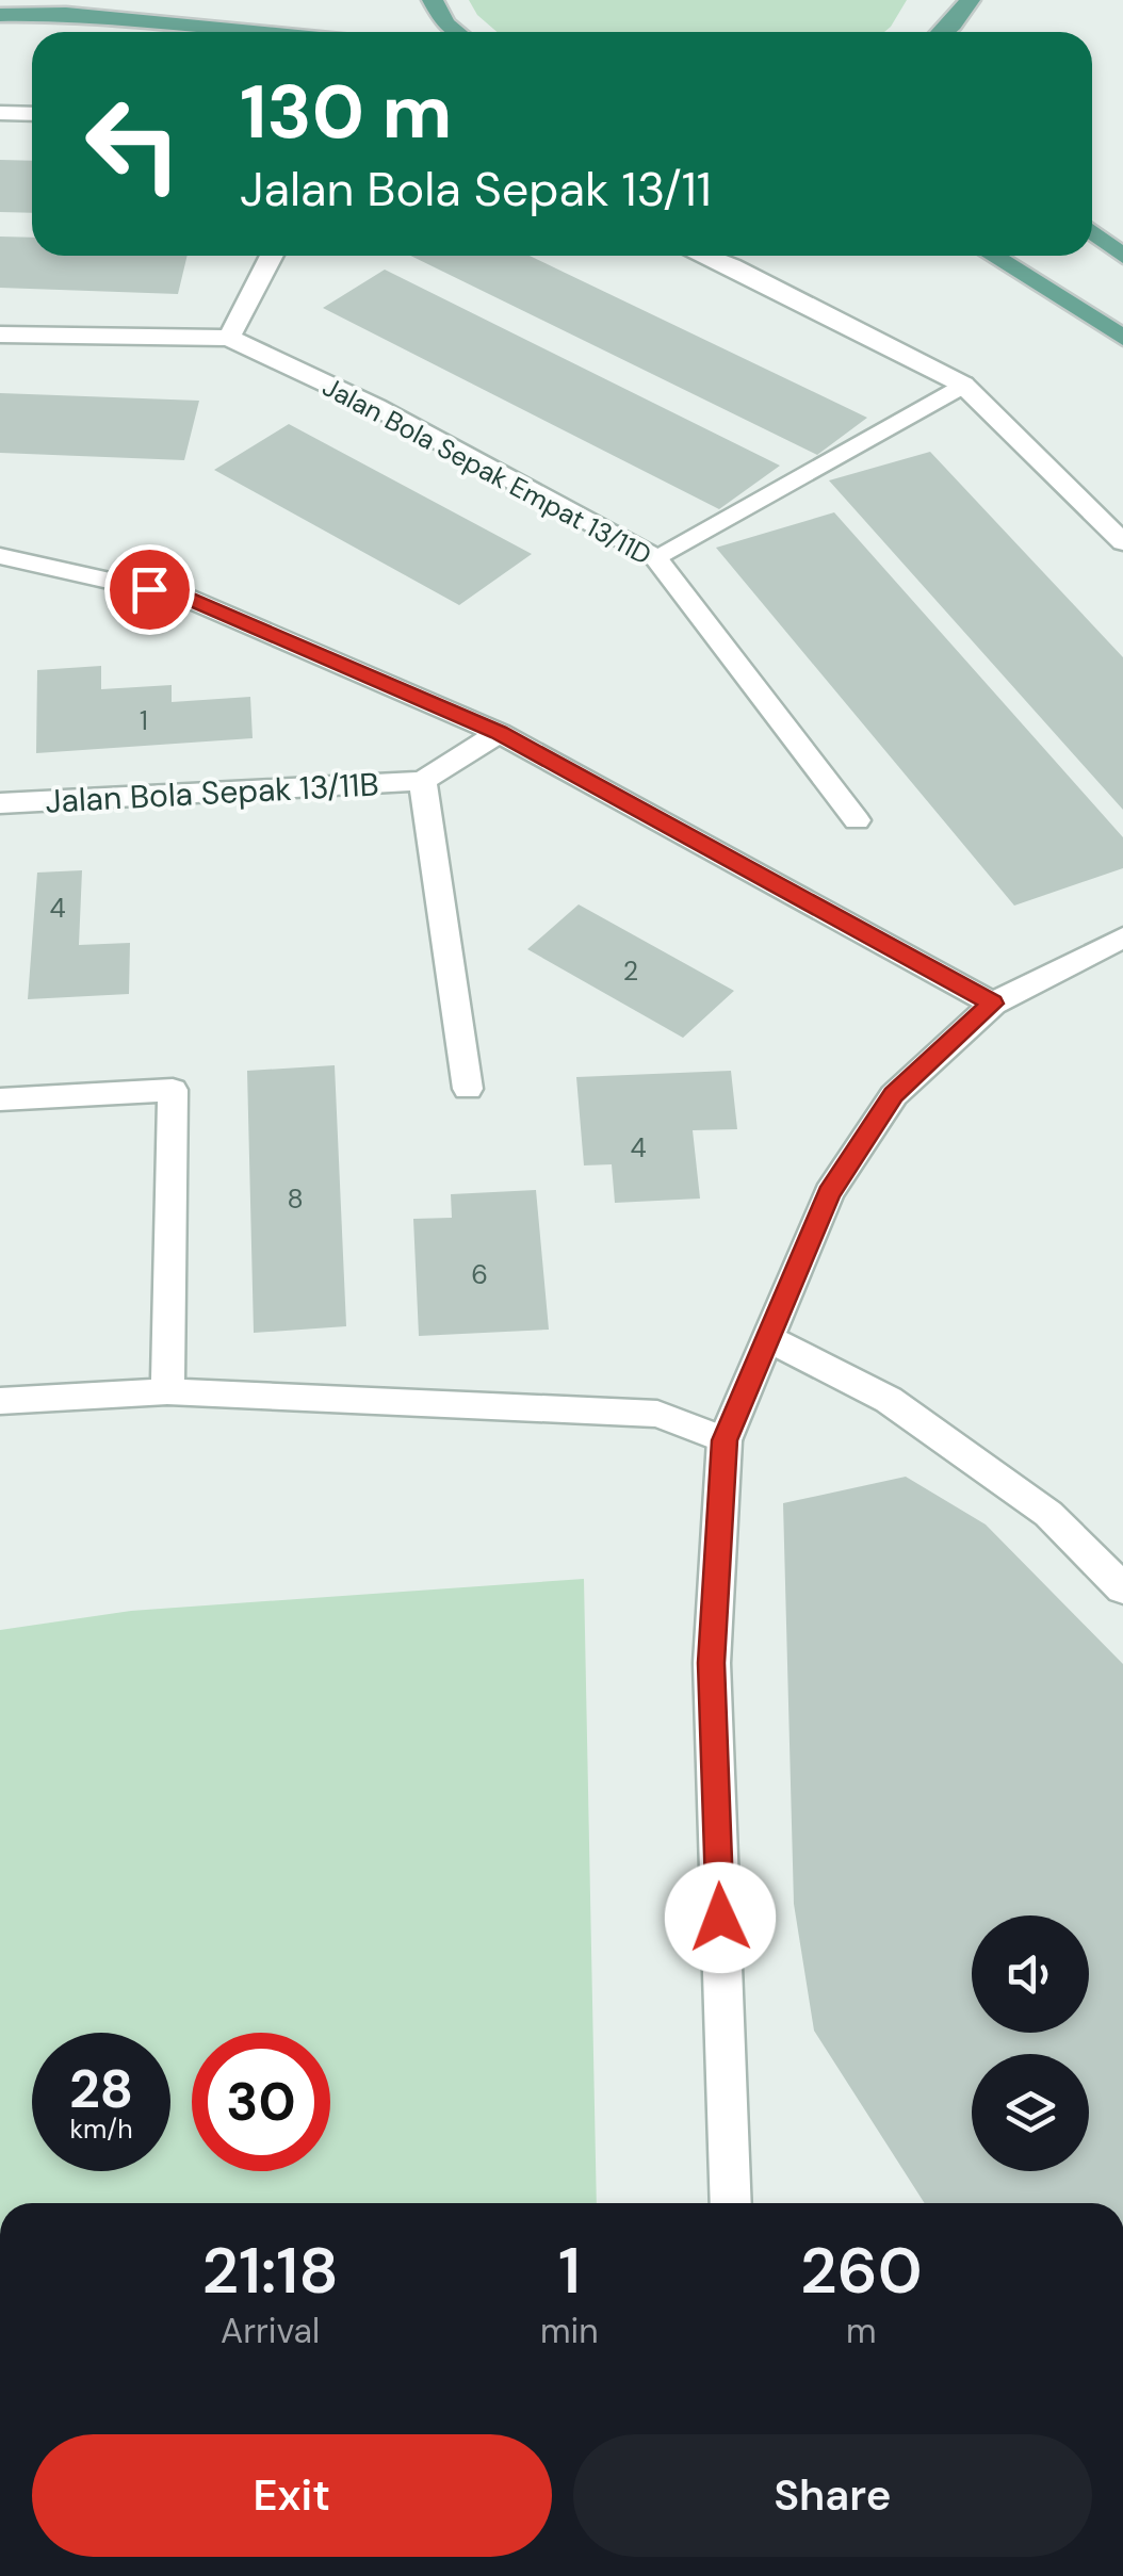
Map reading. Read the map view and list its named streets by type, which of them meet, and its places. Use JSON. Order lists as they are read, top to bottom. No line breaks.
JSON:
{"streets":{"street":["Jalan Bola Sepak Empat 13/11D","Jalan Bola Sepak 13/11B"]},"house_numbers":["1","4","2","4","8","6"],"page":{"turn":["130 m","Jalan Bola Sepak 13/11"],"speed":"28 km/h","limit":"30","eta":["21:18","Arrival","1","min","260","m"],"buttons":["Exit","Share"]}}
